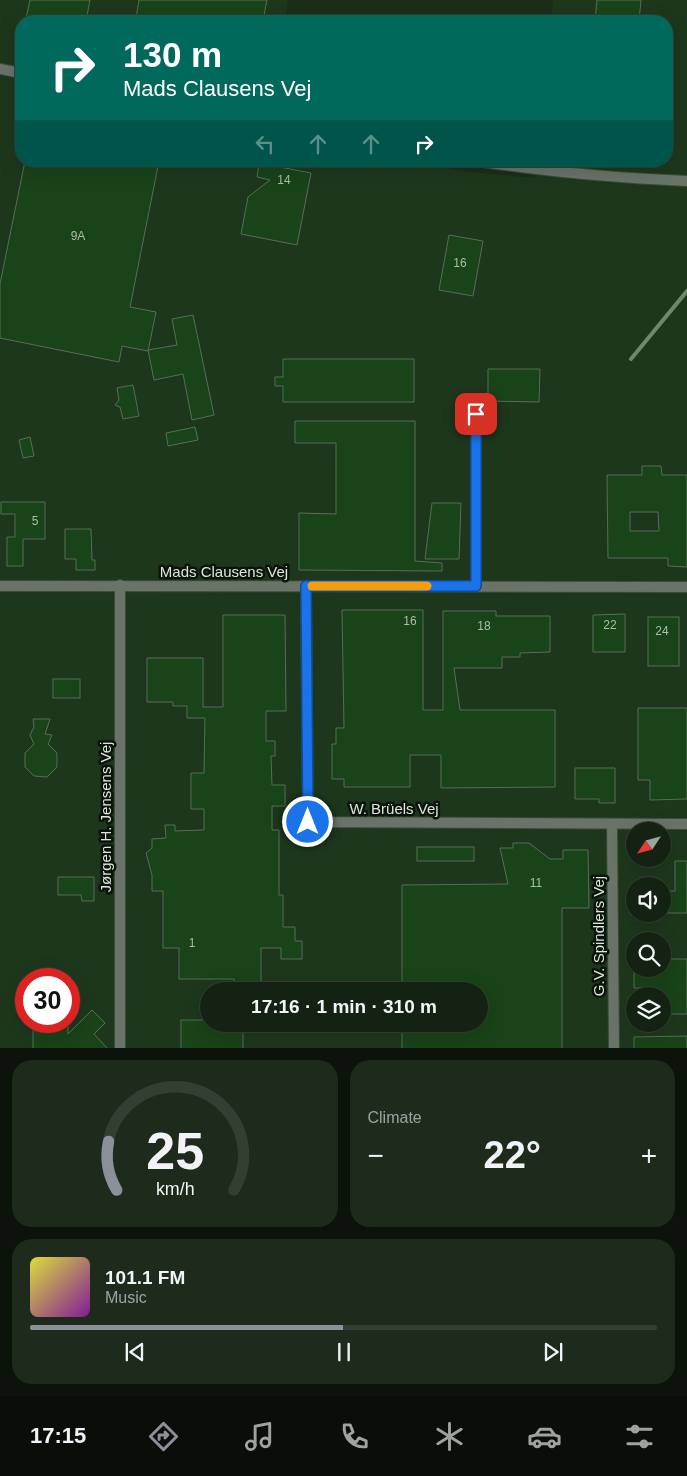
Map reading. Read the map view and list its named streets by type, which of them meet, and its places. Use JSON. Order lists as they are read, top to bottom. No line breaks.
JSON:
{"streets":{"street":["Mads Clausens Vej","W. Brüels Vej","Jørgen H. Jensens Vej","G.V. Spindlers Vej"]},"crossings":[["Mads Clausens Vej","W. Brüels Vej"],["Mads Clausens Vej","Jørgen H. Jensens Vej"],["W. Brüels Vej","G.V. Spindlers Vej"]],"house_numbers":["14","9A","16","5","16","22","18","24","11","1"],"north":"bottom left","page":{"turn":["130 m","Mads Clausens Vej"],"limit":"30","trip":"17:16 · 1 min · 310 m","tile":"Climate","heat":["−","22°","+"],"song":["101.1 FM","Music"],"tabs":"17:15","gauge":["25","km/h"]}}
